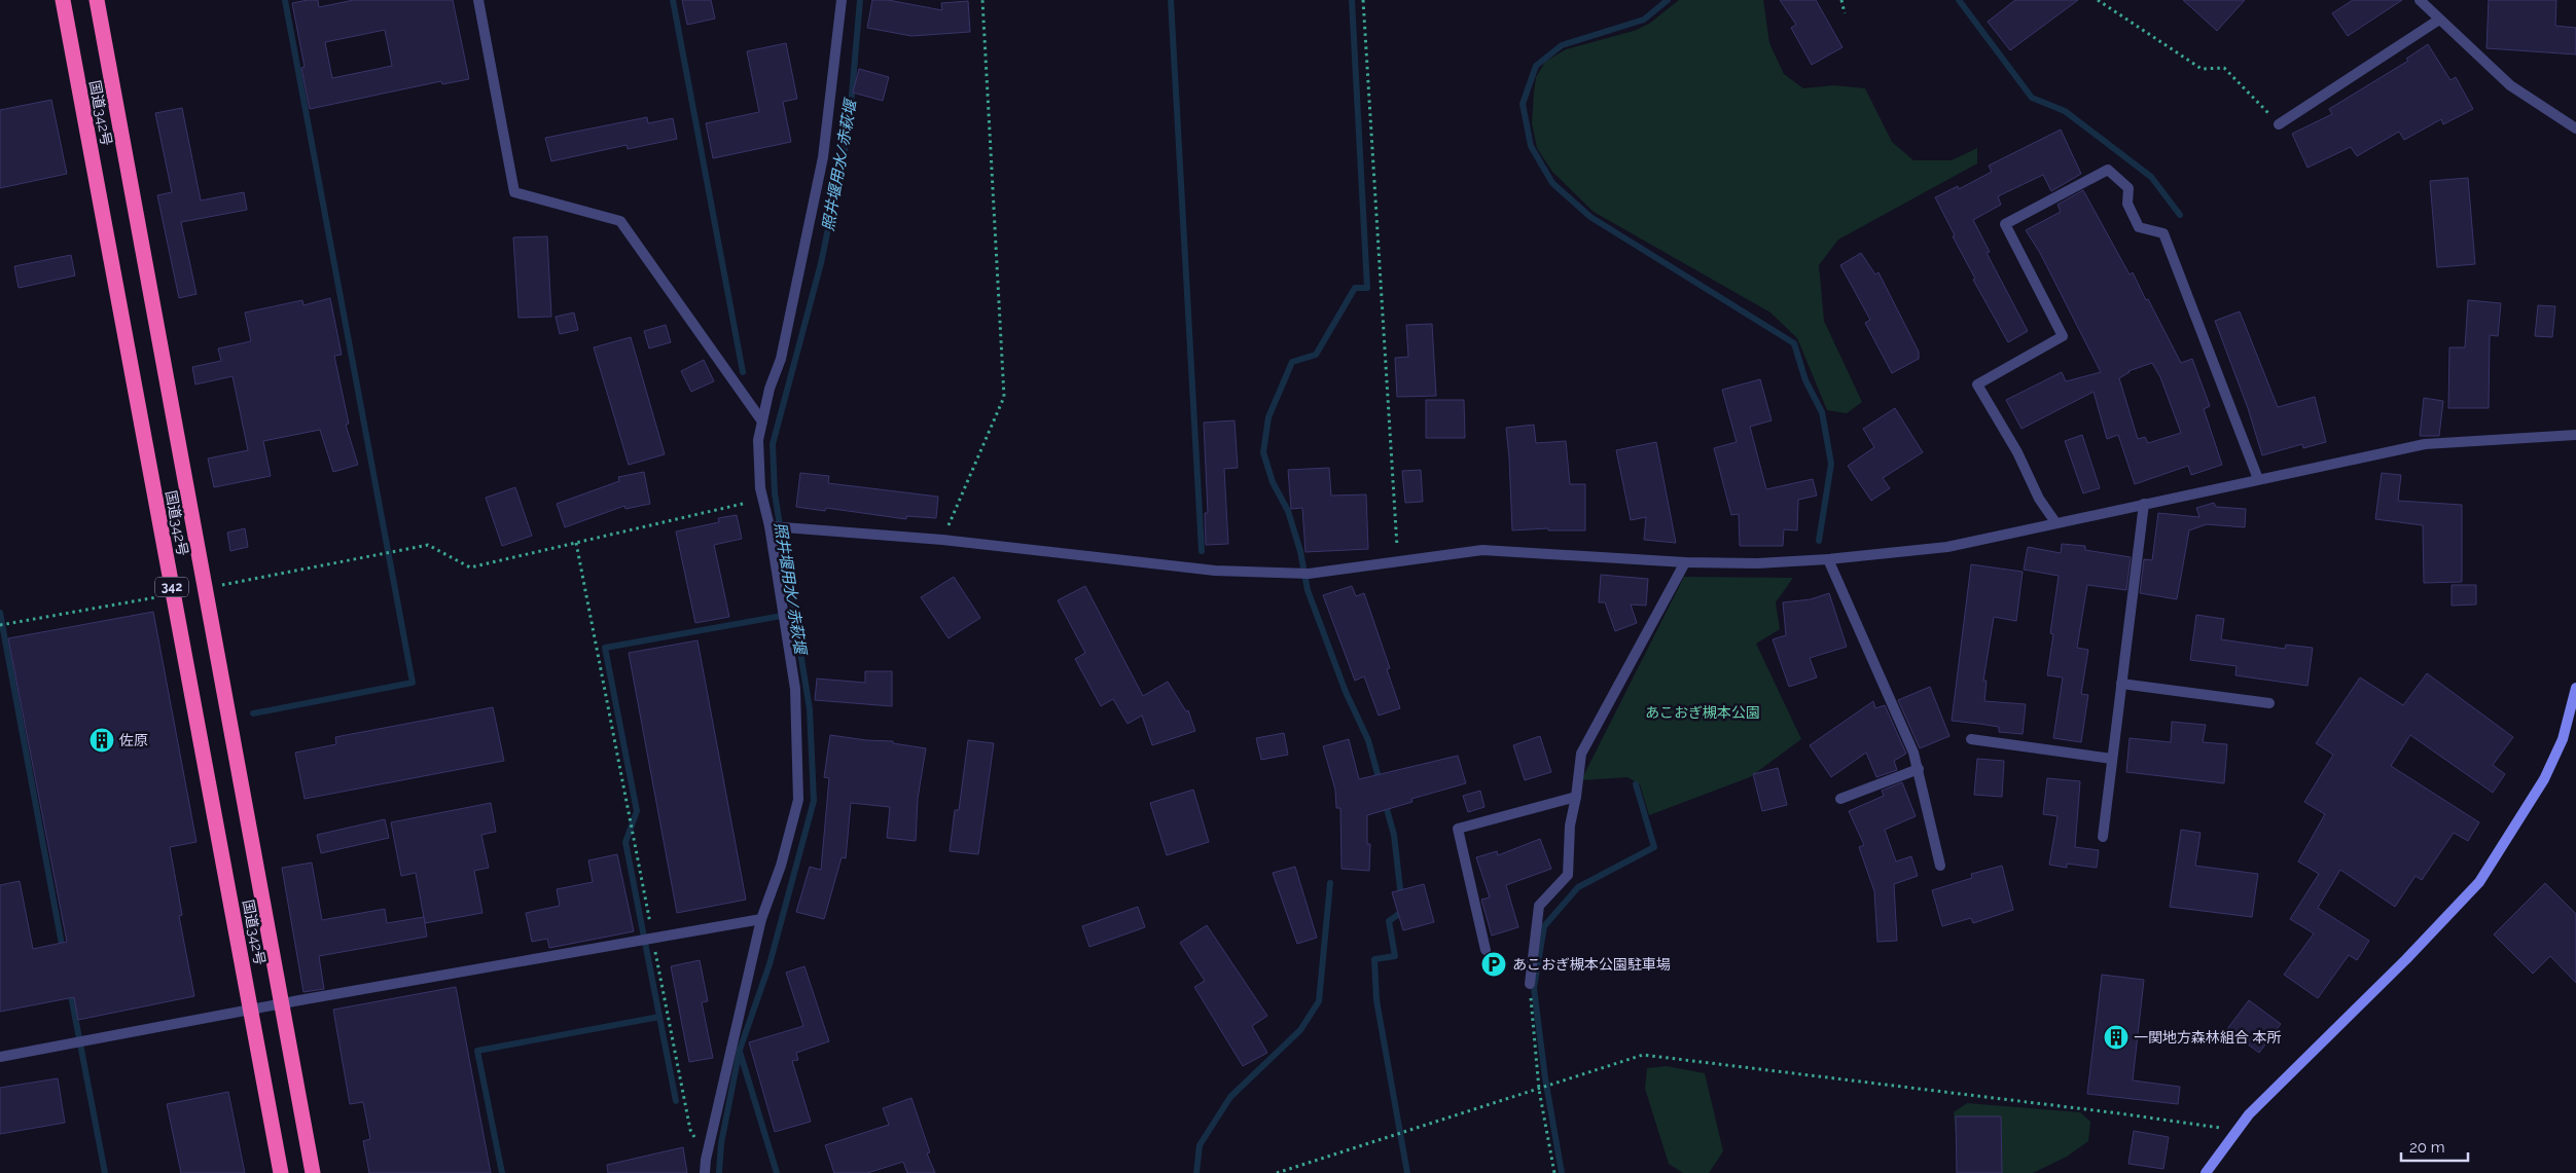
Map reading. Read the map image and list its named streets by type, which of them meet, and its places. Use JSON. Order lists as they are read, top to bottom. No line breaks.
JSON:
{"streets":{"highway":["国道342号","342"]},"water":["照井堰用水/赤萩堰"],"parks":["あこおぎ槻本公園"],"places":{"building":["佐原","一関地方森林組合 本所"],"parking":["あこおぎ槻本公園駐車場"]},"scale_bar":"20 m"}
